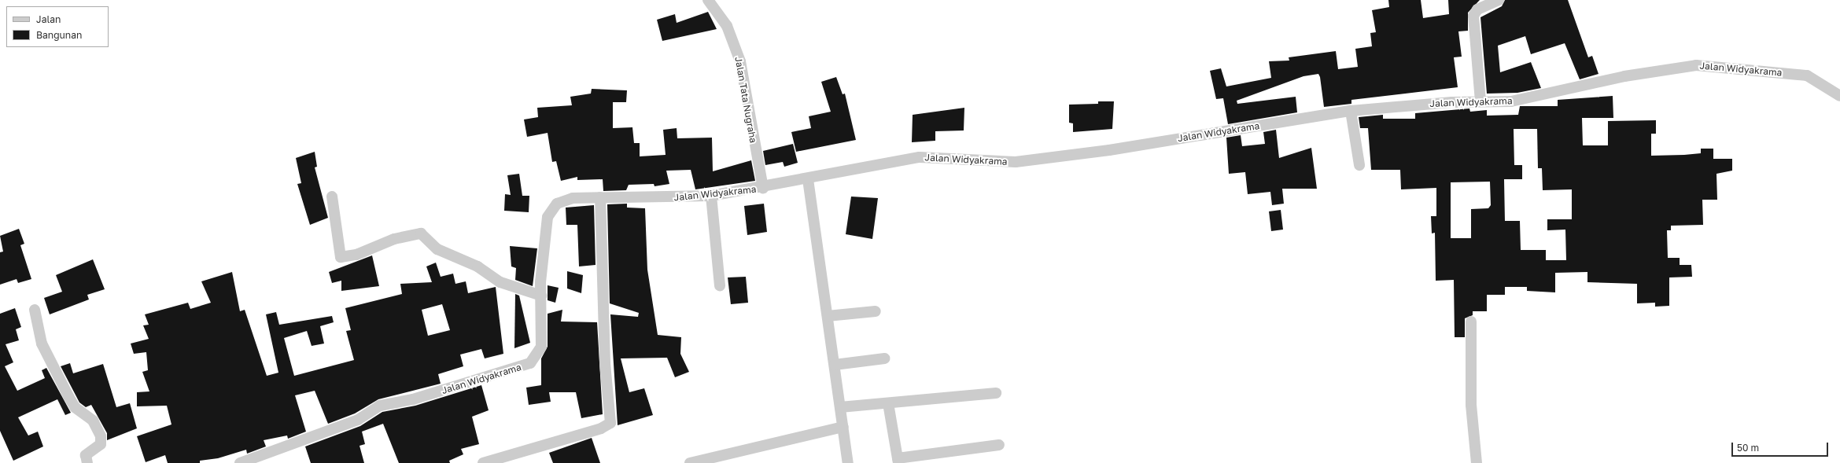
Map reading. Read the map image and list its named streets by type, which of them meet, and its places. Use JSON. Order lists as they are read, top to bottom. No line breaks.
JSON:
{"streets":{"street":["Jalan Widyakrama","Jalan Tata Nugraha"]},"crossings":[["Jalan Widyakrama","Jalan Tata Nugraha"]],"legend":["Jalan","Bangunan"],"scale_bar":"50 m"}
